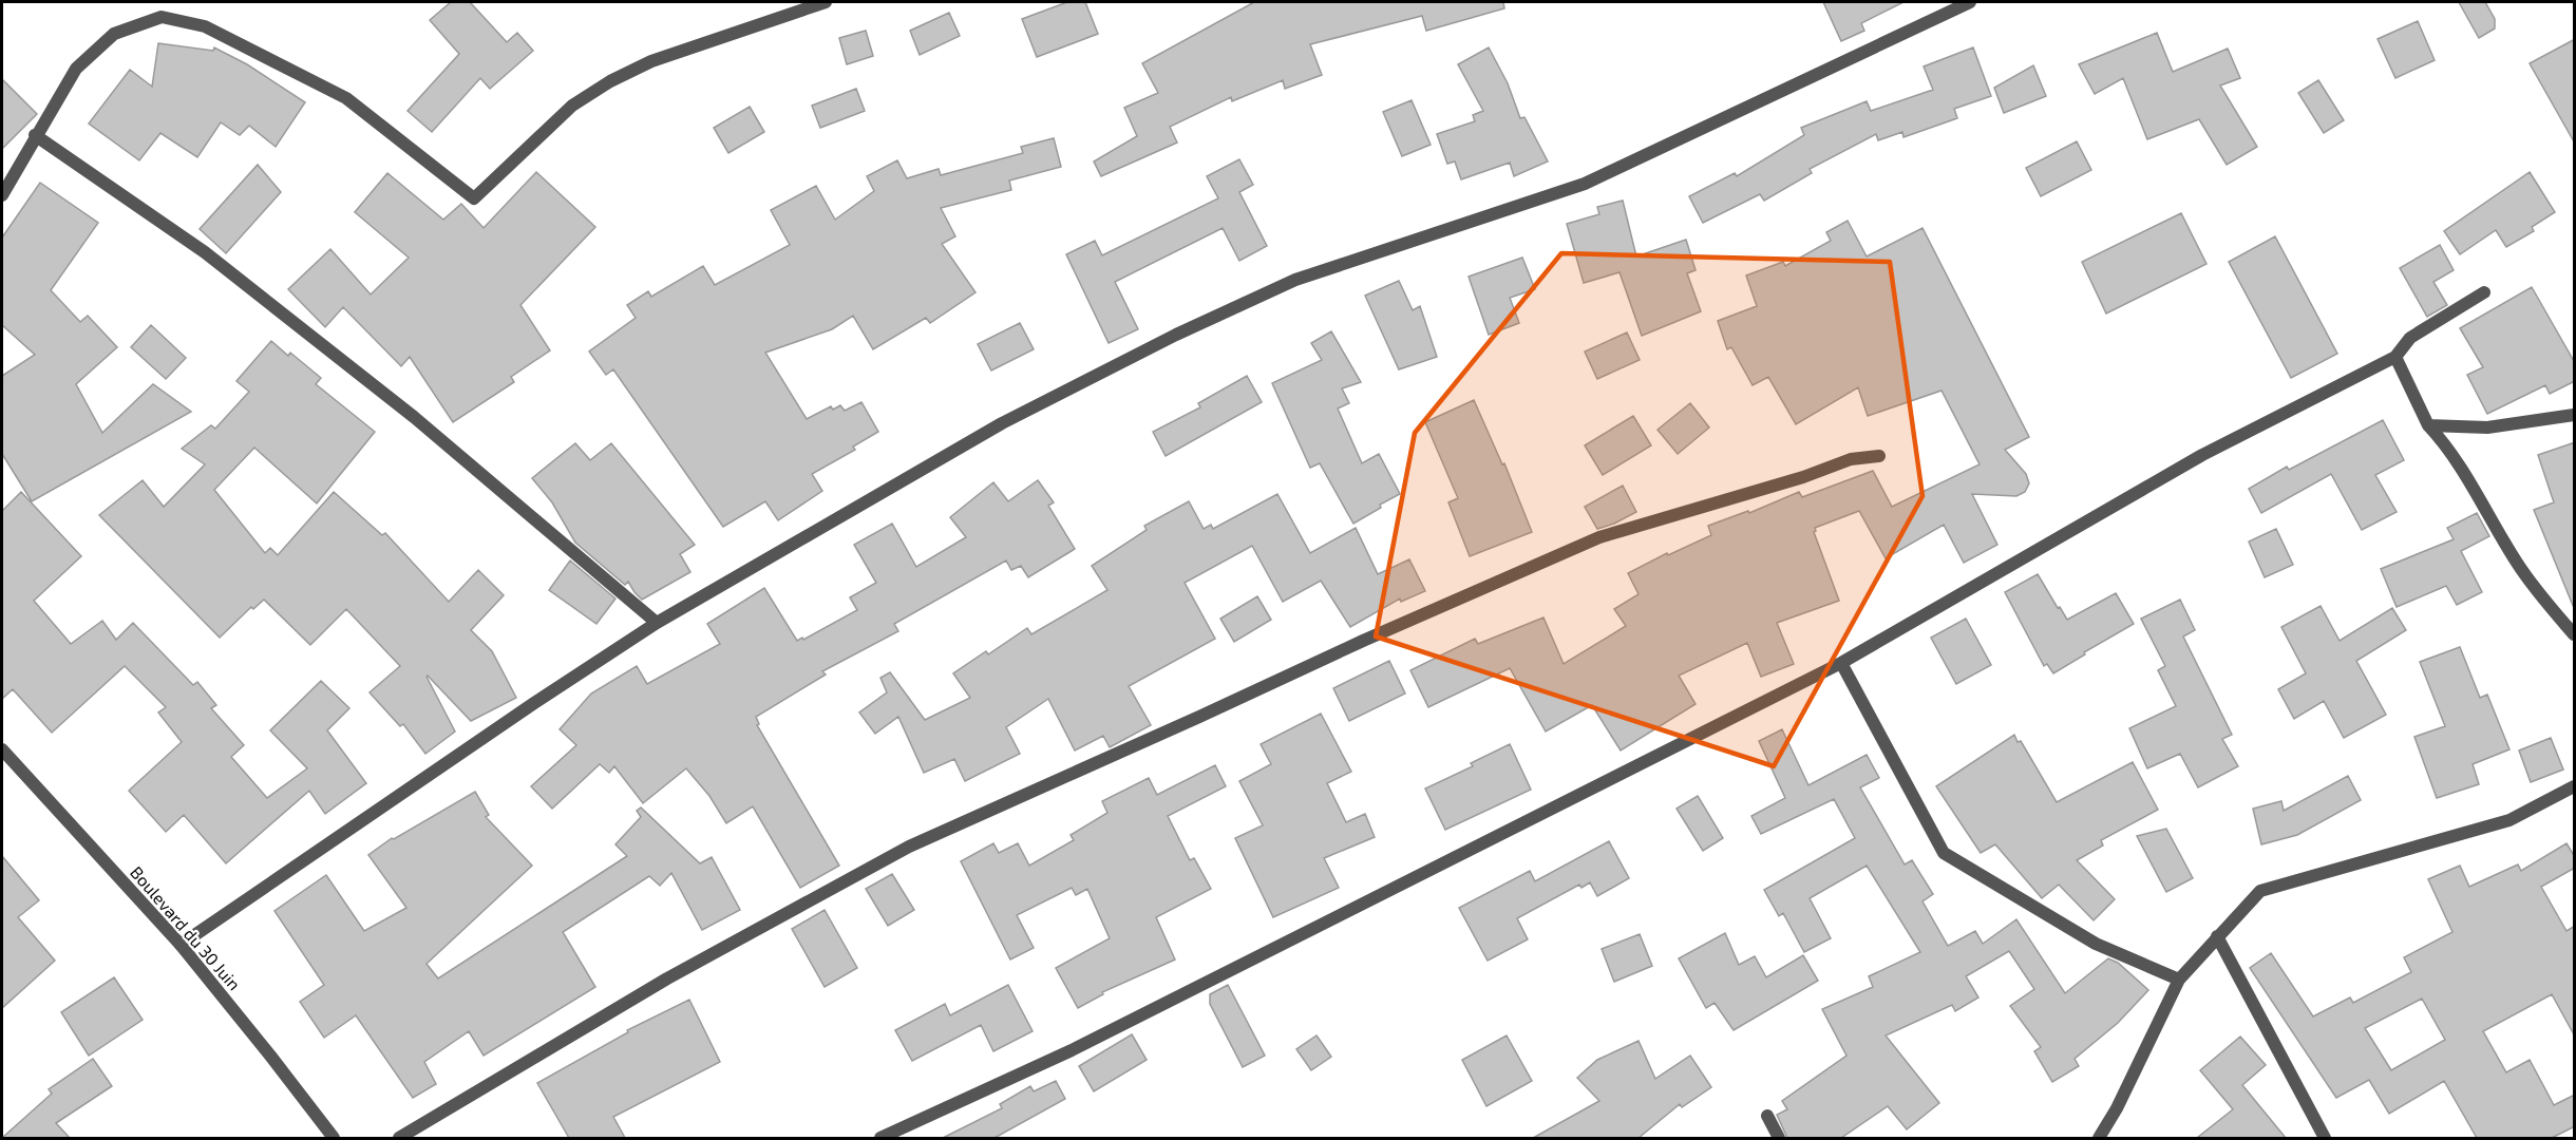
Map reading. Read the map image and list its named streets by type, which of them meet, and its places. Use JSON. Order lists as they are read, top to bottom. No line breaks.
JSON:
{"streets":{"street":["Boulevard du 30 Juin"]}}
